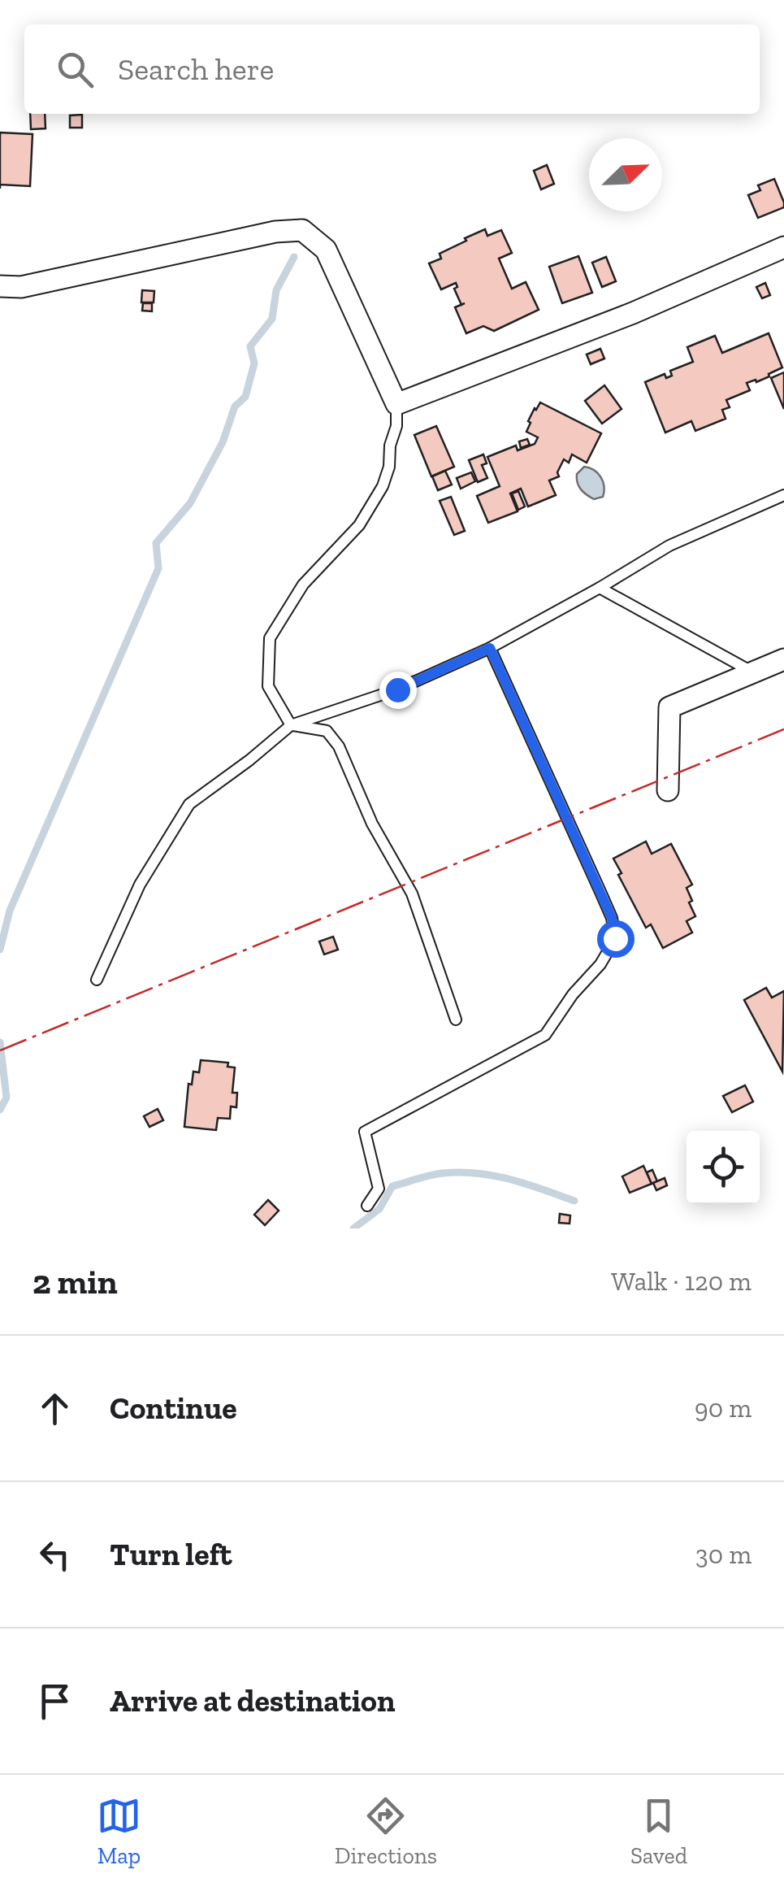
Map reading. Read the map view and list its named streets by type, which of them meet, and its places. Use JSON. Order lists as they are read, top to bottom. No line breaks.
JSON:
{"north":"top right","page":{"search":"Search here","heading":["2 min","Walk · 120 m"],"list":[["Continue","90 m"],["Turn left","30 m"],"Arrive at destination"],"nav":["Map","Directions","Saved"]}}
